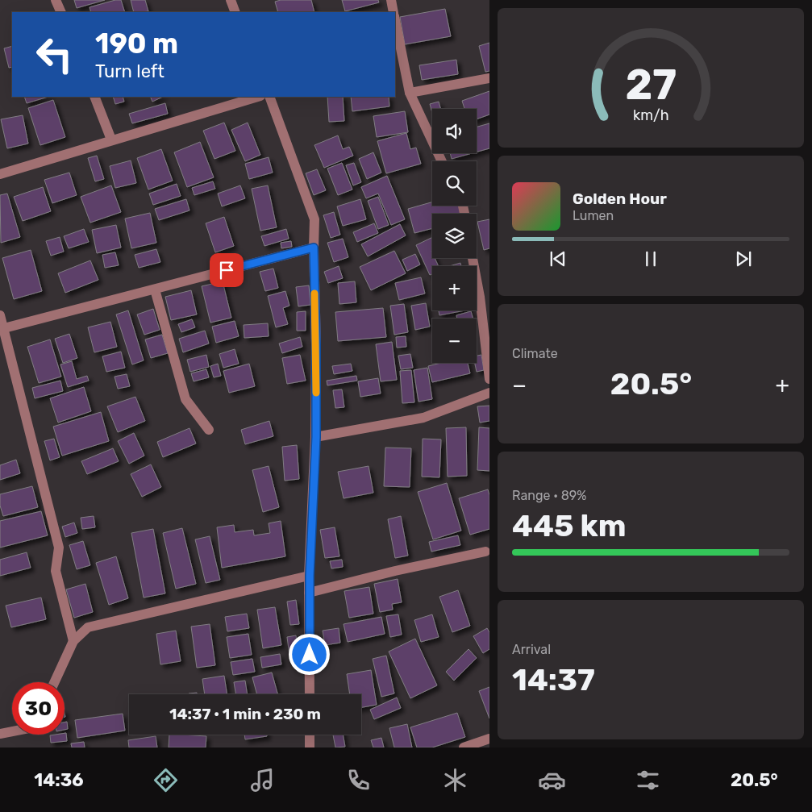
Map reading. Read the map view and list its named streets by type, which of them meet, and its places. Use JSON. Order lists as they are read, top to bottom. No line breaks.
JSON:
{"page":{"turn":["190 m","Turn left"],"map_buttons":["+","−"],"song":["Golden Hour","Lumen"],"tile":["Climate",["Range · 89%","445 km"],["Arrival","14:37"]],"heat":["−","20.5°","+"],"limit":"30","trip":"14:37 · 1 min · 230 m","tabs":["14:36","20.5°"],"gauge":["27","km/h"]}}
